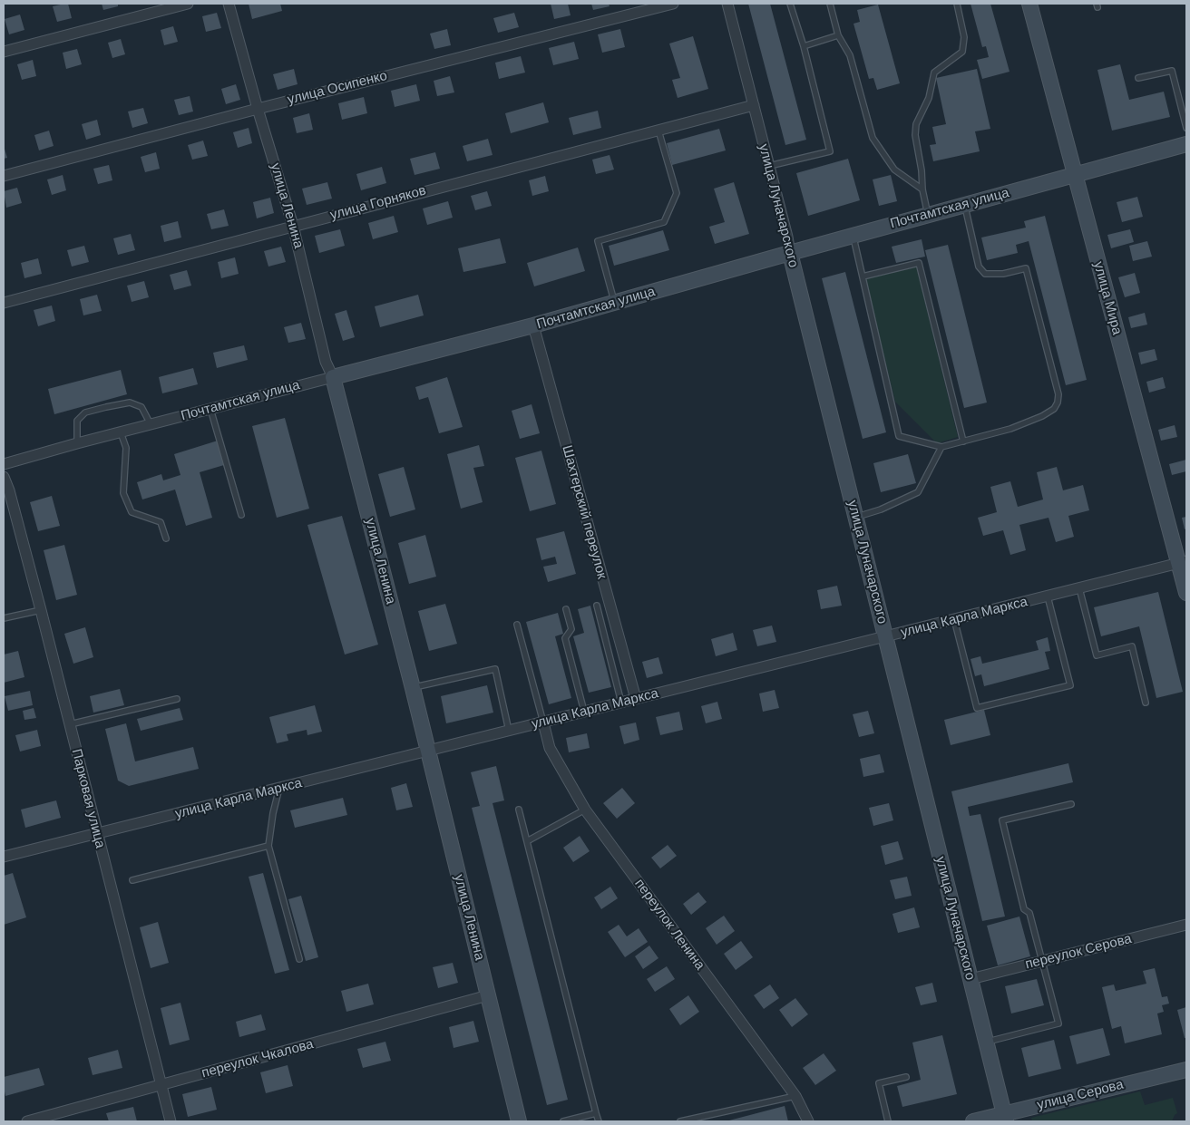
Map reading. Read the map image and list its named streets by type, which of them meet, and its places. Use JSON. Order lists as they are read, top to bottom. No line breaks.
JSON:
{"streets":{"street":["улица Осипенко","улица Горняков","улица Ленина","улица Луначарского","Почтамтская улица","улица Мира","Шахтерский переулок","улица Карла Маркса","Парковая улица","переулок Ленина","переулок Серова","переулок Чкалова","улица Серова"]},"crossings":[["улица Осипенко","улица Ленина"],["улица Горняков","улица Ленина"],["улица Горняков","улица Луначарского"],["улица Ленина","Почтамтская улица"],["улица Ленина","улица Карла Маркса"],["улица Ленина","переулок Чкалова"],["улица Луначарского","Почтамтская улица"],["улица Луначарского","улица Карла Маркса"],["улица Луначарского","переулок Серова"],["улица Луначарского","улица Серова"],["Почтамтская улица","улица Мира"],["Почтамтская улица","Шахтерский переулок"],["улица Мира","улица Карла Маркса"],["Шахтерский переулок","улица Карла Маркса"],["улица Карла Маркса","Парковая улица"],["улица Карла Маркса","переулок Ленина"],["Парковая улица","переулок Чкалова"]]}
